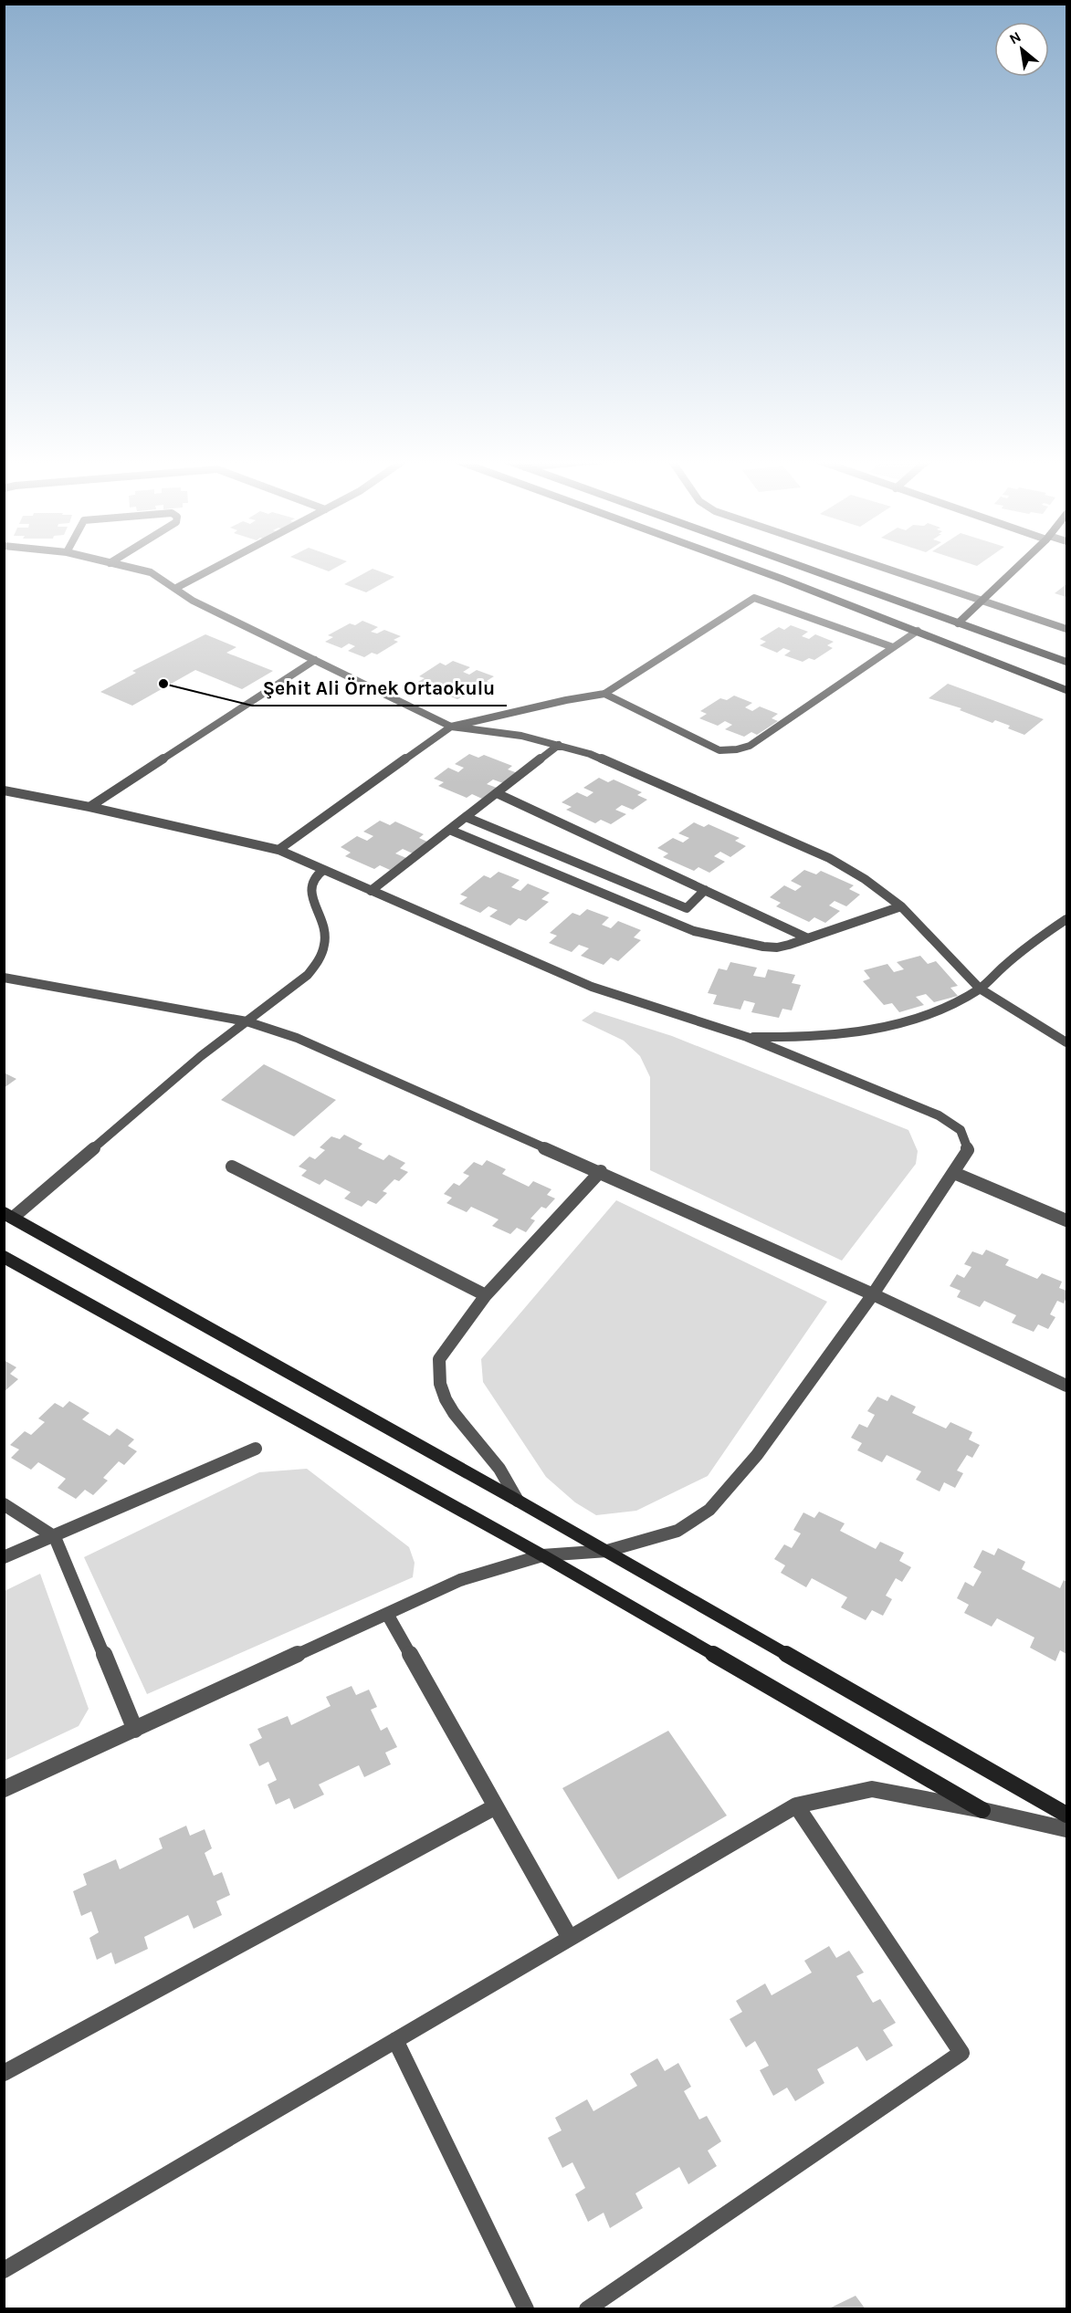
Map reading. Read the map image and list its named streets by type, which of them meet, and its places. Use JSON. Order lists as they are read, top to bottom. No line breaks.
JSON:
{"places":["Şehit Ali Örnek Ortaokulu"],"north":"top left"}
